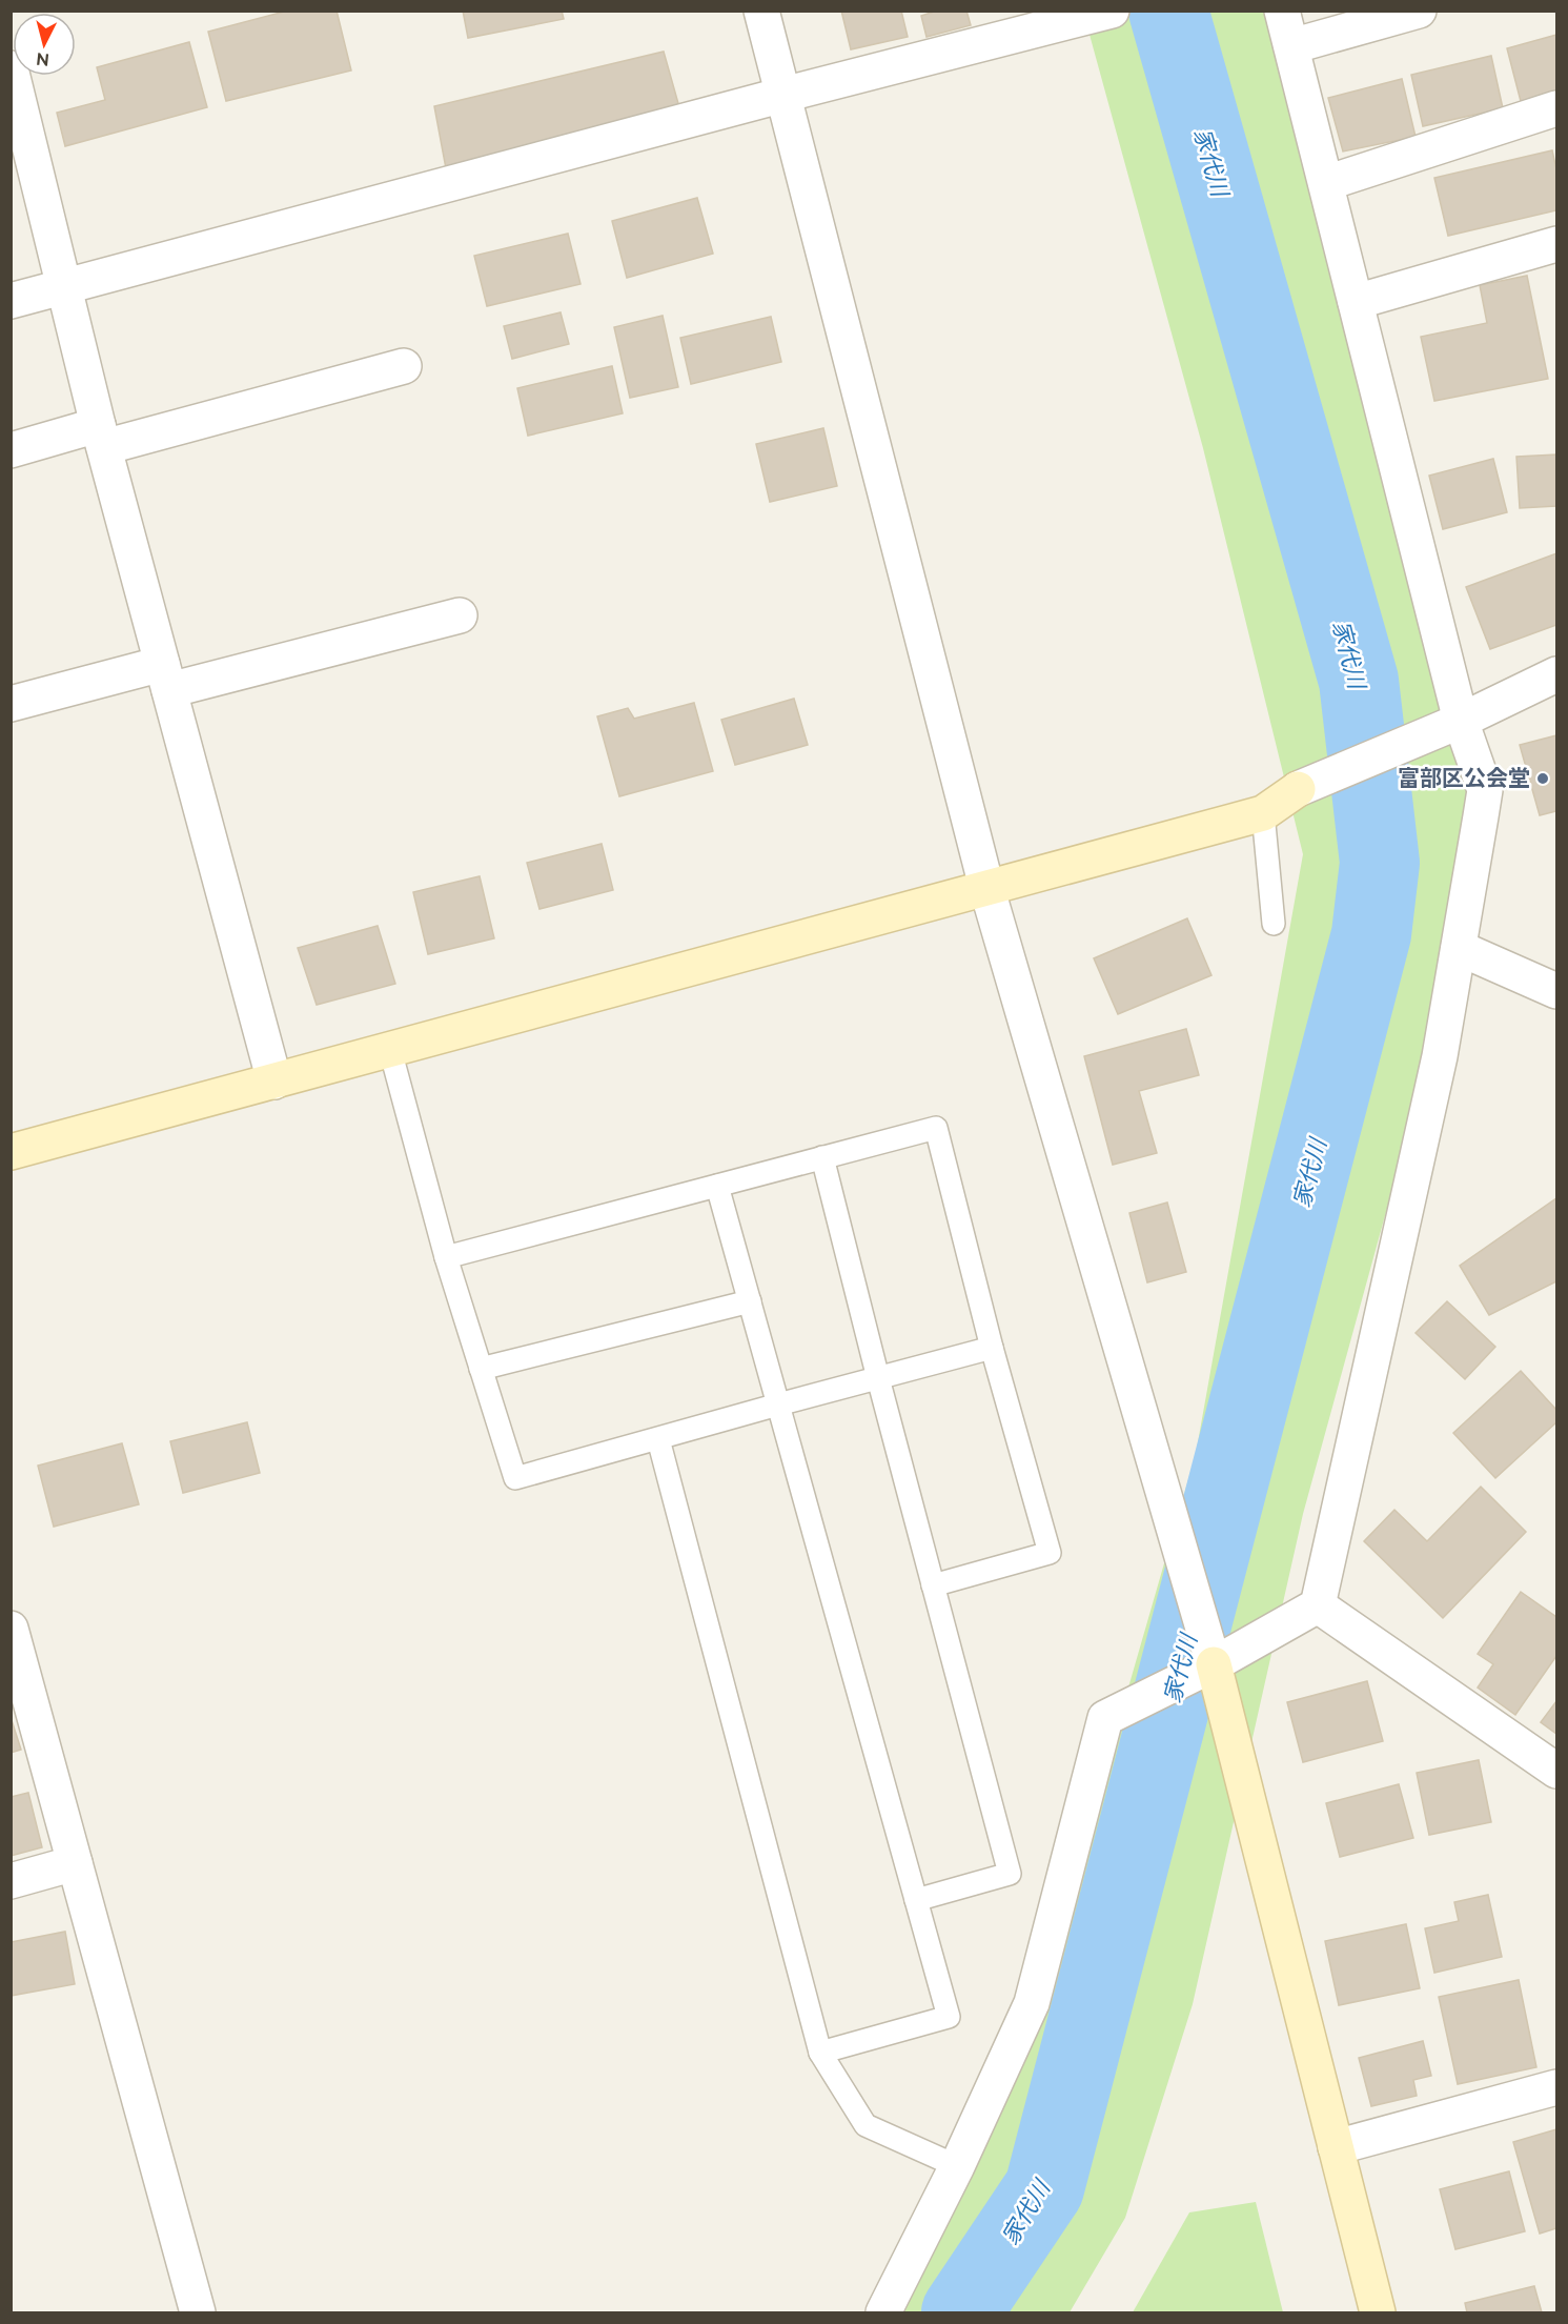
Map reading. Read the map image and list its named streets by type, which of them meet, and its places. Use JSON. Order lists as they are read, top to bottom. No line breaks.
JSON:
{"water":["家代川"],"places":["富部区公会堂"],"north":"bottom"}
